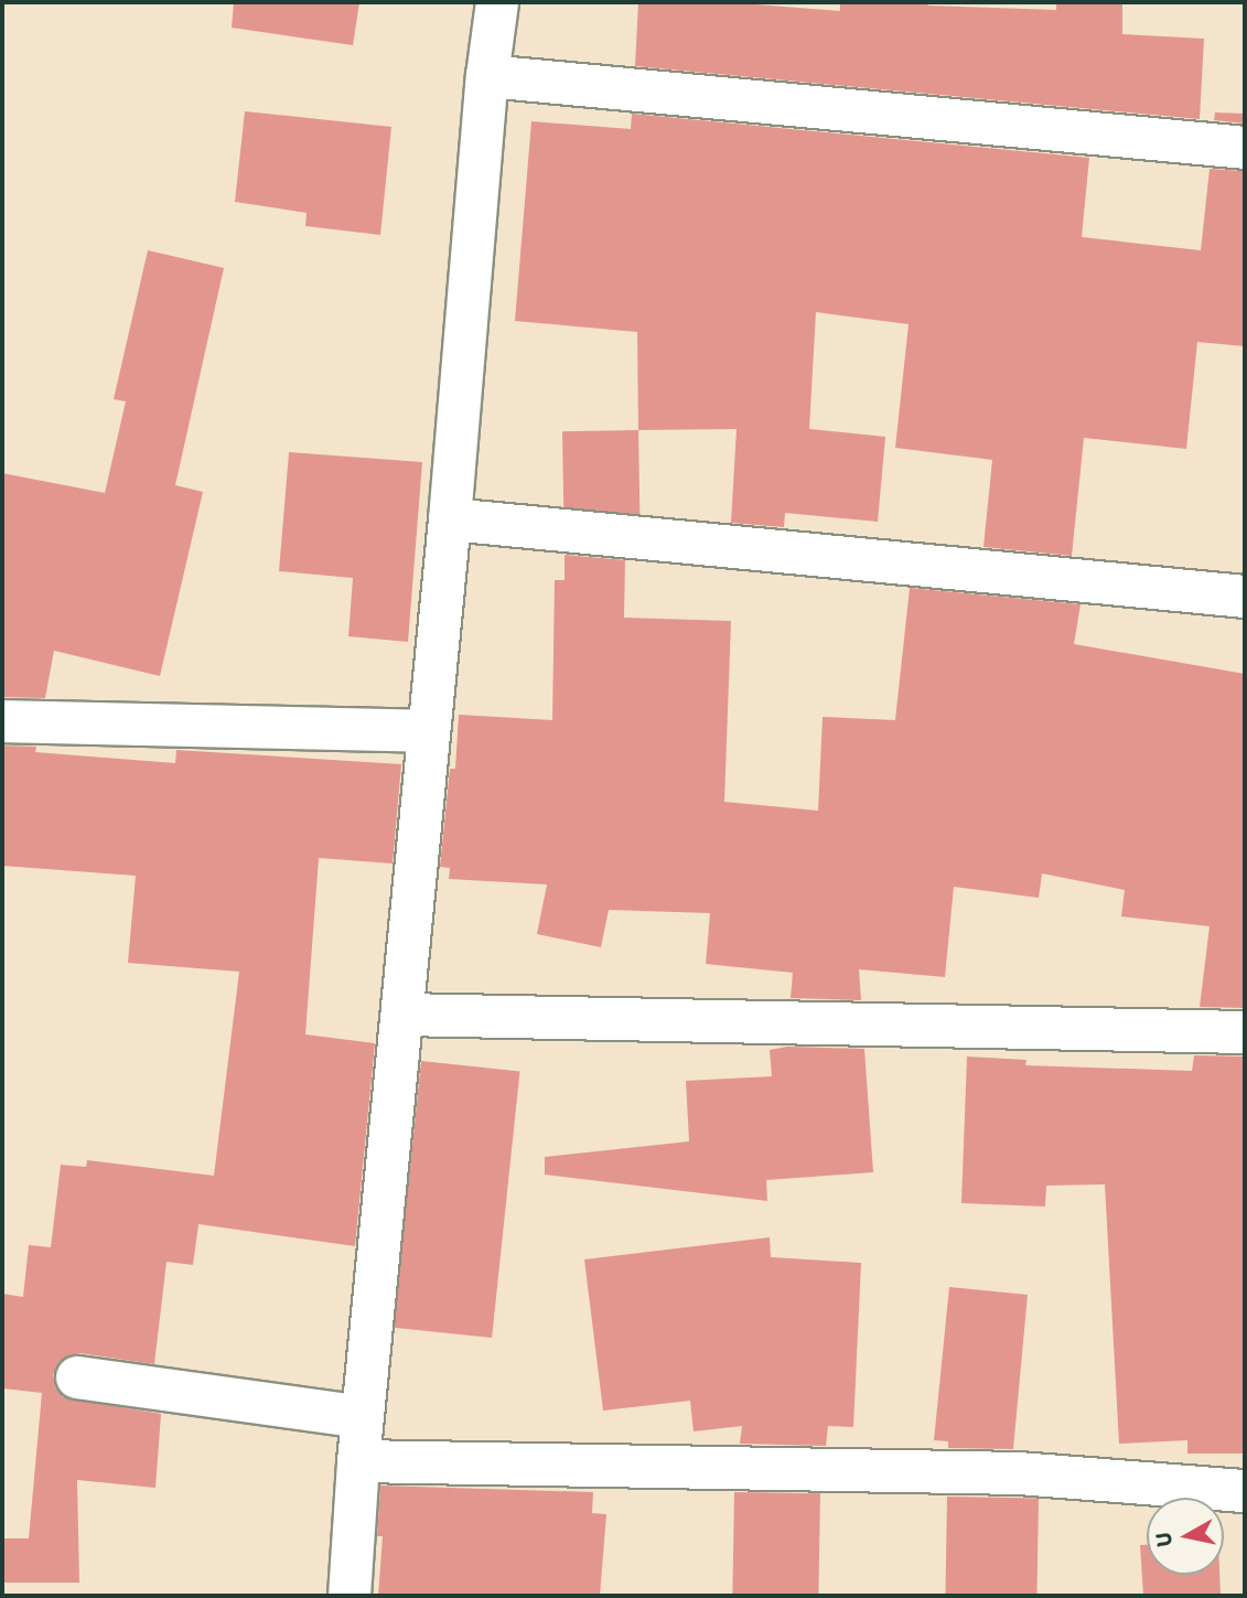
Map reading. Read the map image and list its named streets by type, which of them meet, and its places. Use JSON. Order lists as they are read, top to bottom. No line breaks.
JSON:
{"north":"left"}
